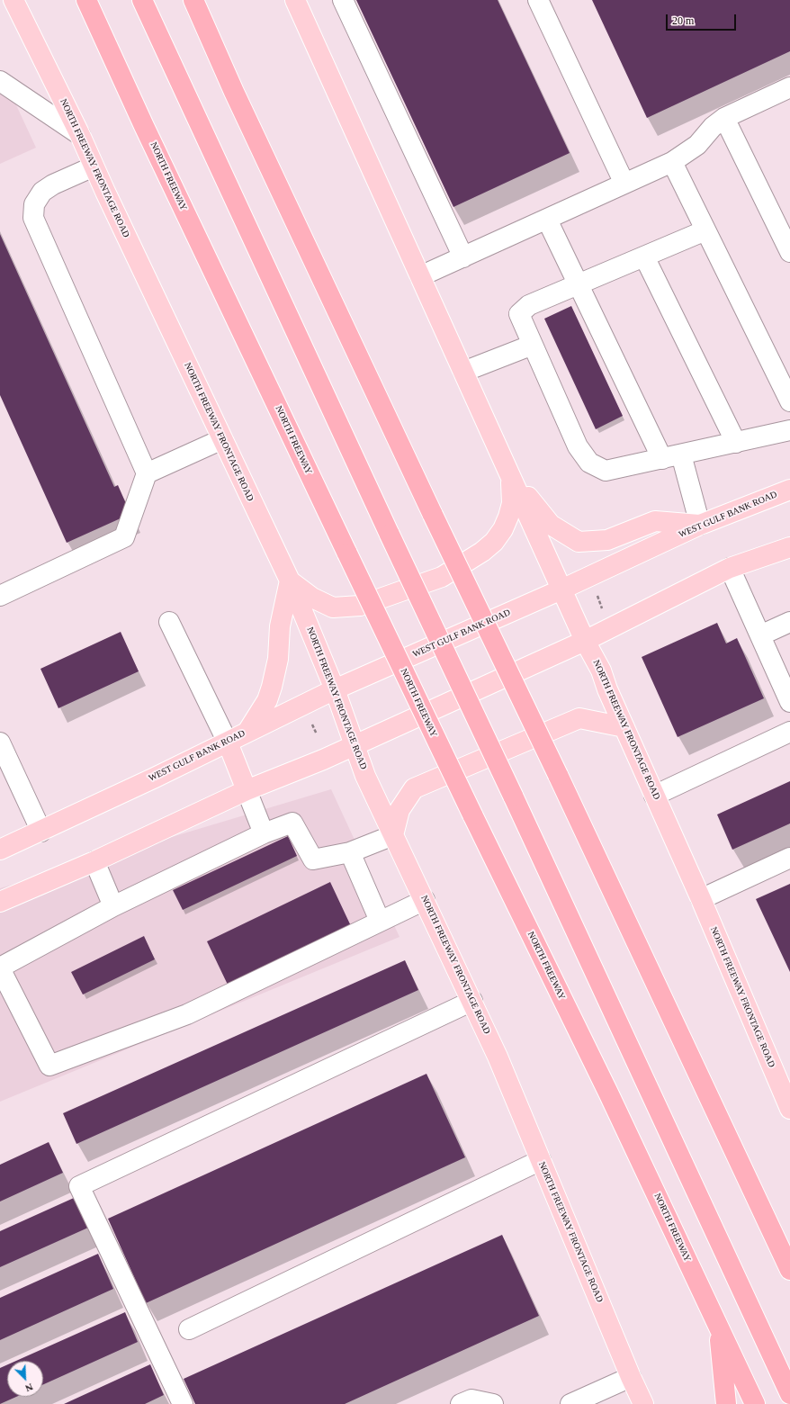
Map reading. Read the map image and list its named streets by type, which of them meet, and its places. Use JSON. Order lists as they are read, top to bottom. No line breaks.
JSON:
{"streets":{"highway":["NORTH FREEWAY"],"main road":["NORTH FREEWAY FRONTAGE ROAD","WEST GULF BANK ROAD"]},"crossings":[["NORTH FREEWAY FRONTAGE ROAD","WEST GULF BANK ROAD"]],"scale_bar":"20 m","north":"bottom right"}
